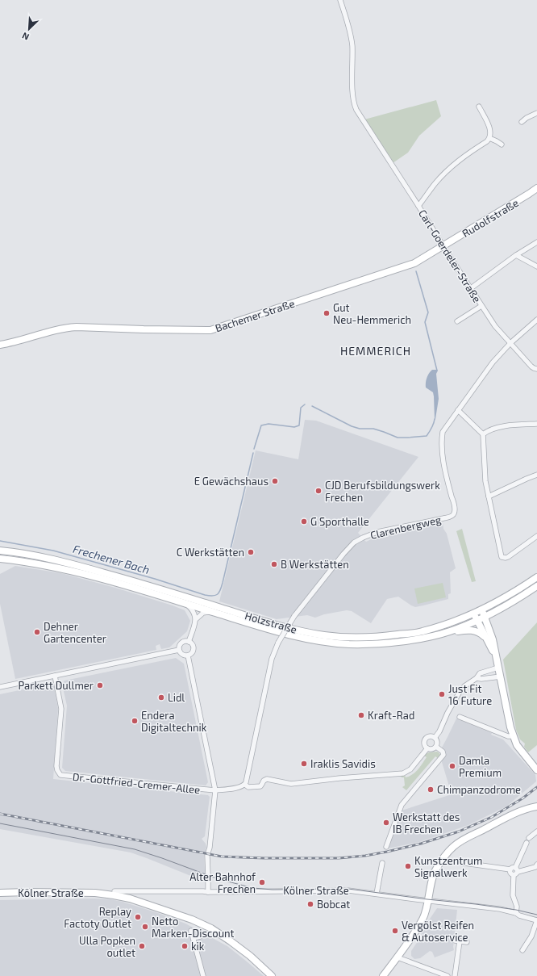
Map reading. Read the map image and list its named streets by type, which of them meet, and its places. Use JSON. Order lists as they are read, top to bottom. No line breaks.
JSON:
{"streets":{"main road":["Rudolfstraße","Bachemer Straße","Holzstraße","Kölner Straße"],"street":["Carl-Goerdeler-Straße","Clarenbergweg","Dr.-Gottfried-Cremer-Allee"]},"crossings":[["Rudolfstraße","Carl-Goerdeler-Straße"],["Rudolfstraße","Bachemer Straße"],["Carl-Goerdeler-Straße","Bachemer Straße"],["Carl-Goerdeler-Straße","Clarenbergweg"],["Clarenbergweg","Dr.-Gottfried-Cremer-Allee"],["Dr.-Gottfried-Cremer-Allee","Kölner Straße"]],"districts":["HEMMERICH"],"water":["Frechener Bach"],"places":["Gut Neu-Hemmerich","E Gewächshaus","CJD Berufsbildungswerk Frechen","G Sporthalle","C Werkstätten","B Werkstätten","Dehner Gartencenter","Parkett Dullmer","Just Fit 16 Future","Lidl","Kraft-Rad","Endera Digitaltechnik","Iraklis Savidis","Damla Premium","Chimpanzodrome","Werkstatt des IB Frechen","Kunstzentrum Signalwerk","Alter Bahnhof Frechen","Bobcat","Replay Factoty Outlet","Netto Marken-Discount","Vergölst Reifen & Autoservice","Ulla Popken outlet","kik"],"north":"bottom left"}
